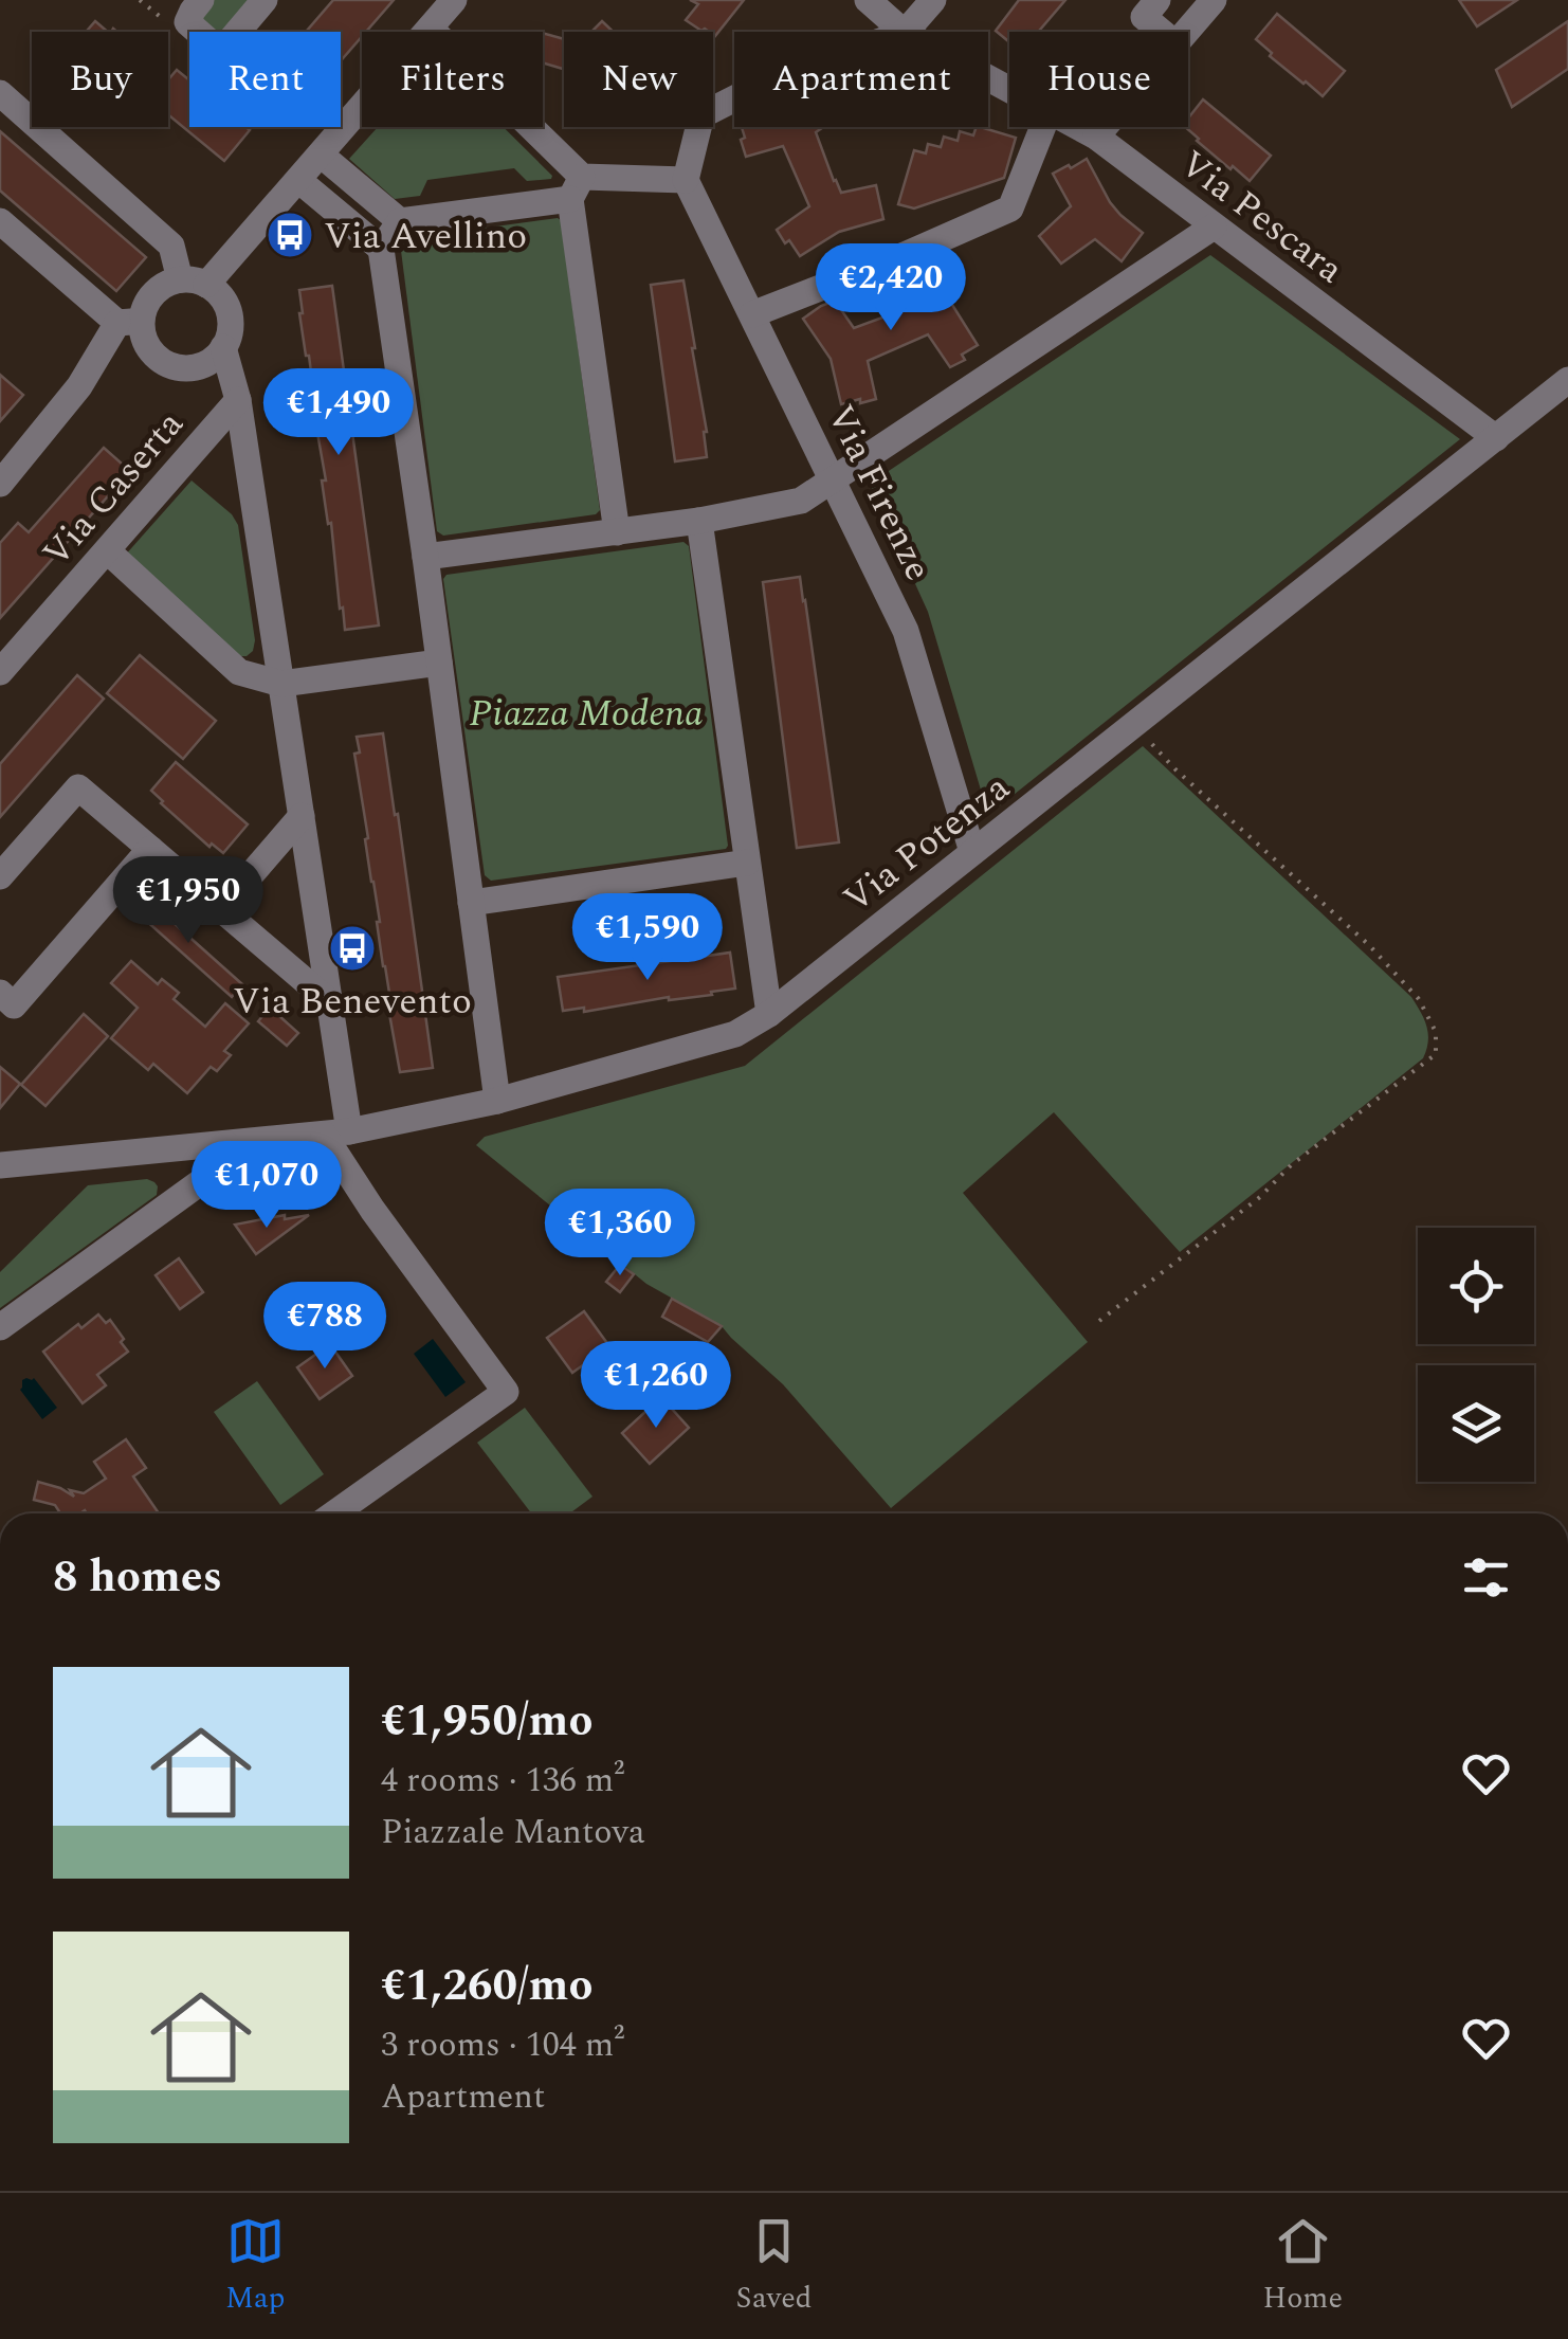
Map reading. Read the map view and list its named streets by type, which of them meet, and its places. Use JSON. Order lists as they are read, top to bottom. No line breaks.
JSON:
{"streets":{"street":["Via Pescara","Via Caserta","Via Firenze","Via Potenza"]},"crossings":[["Via Pescara","Via Potenza"],["Via Firenze","Via Potenza"]],"parks":["Piazza Modena"],"places":{"bus stop":["Via Avellino","Via Benevento"]},"page":{"chip":["Buy","Rent","Filters","New","Apartment","House"],"price":["€2,420","€1,490","€1,950","€1,590","€1,070","€1,360","€788","€1,260"],"heading":"8 homes","list":[{"name":"€1,950/mo","note":"4 rooms · 136 m² · Piazzale Mantova"},{"name":"€1,260/mo","note":"3 rooms · 104 m² · Apartment"}],"tabs":["Map","Saved","Home"]}}
